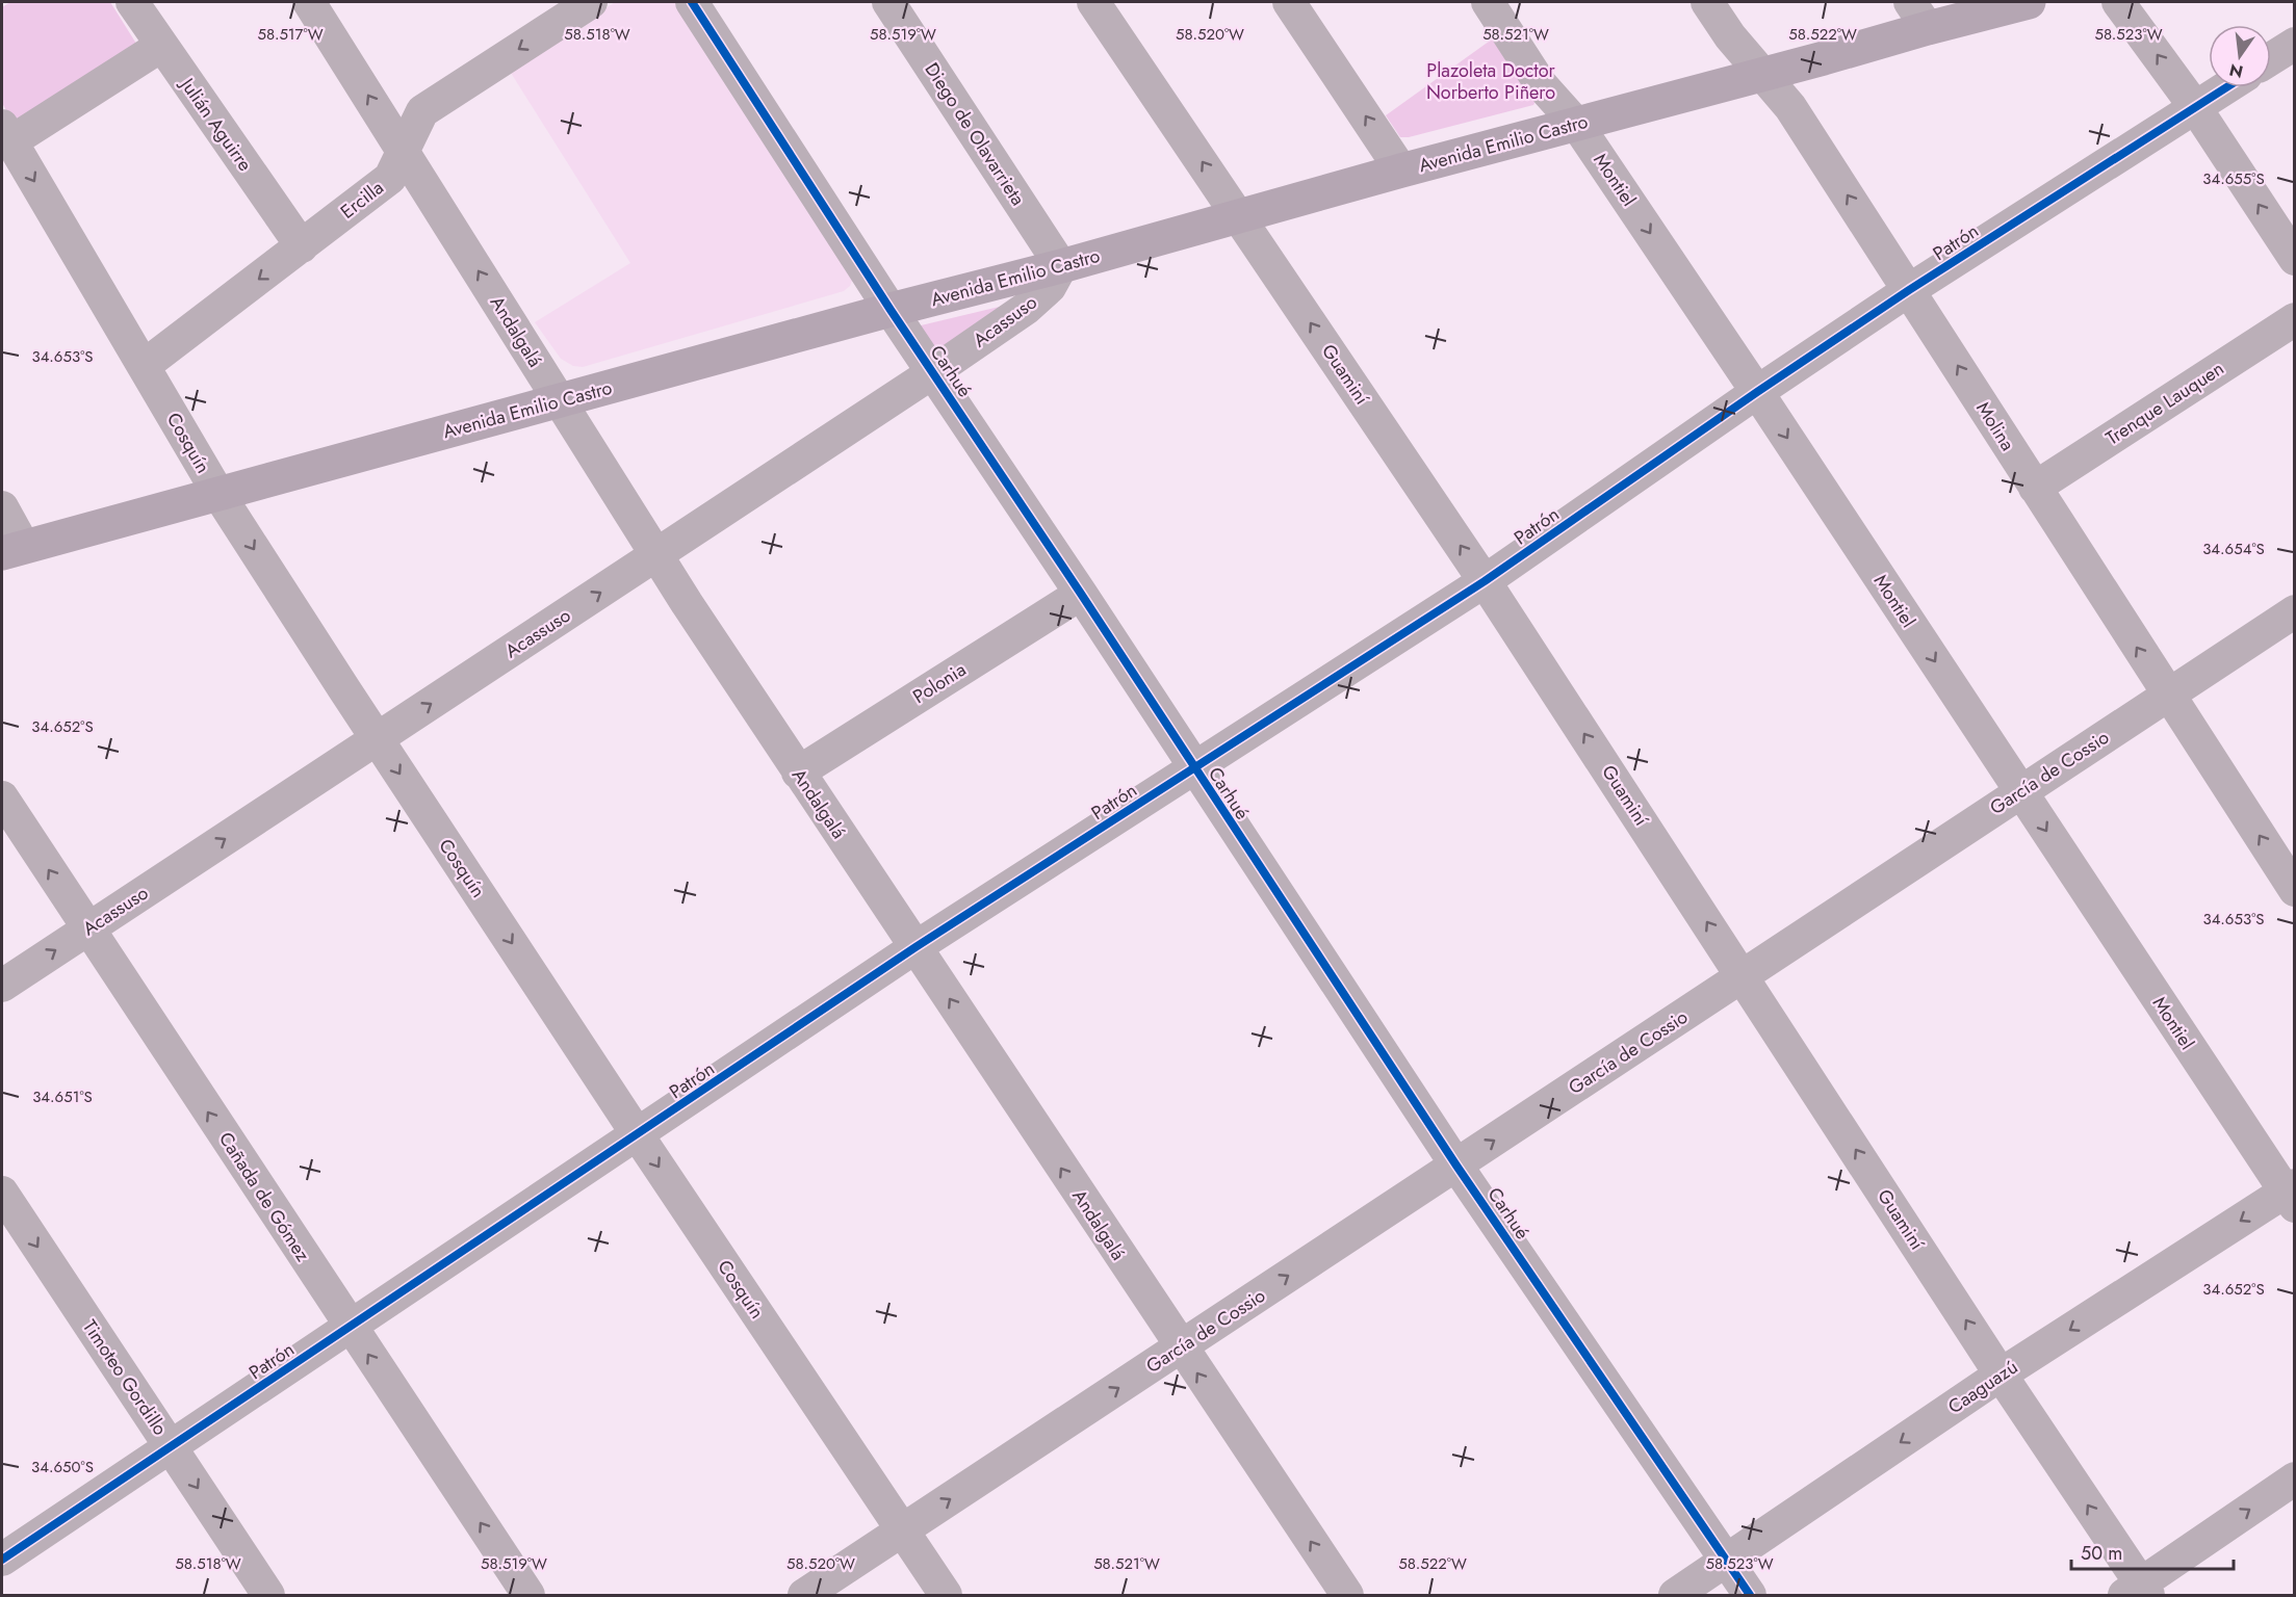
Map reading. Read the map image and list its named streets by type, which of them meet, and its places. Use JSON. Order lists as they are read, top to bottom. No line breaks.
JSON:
{"streets":{"main road":["Avenida Emilio Castro"],"street":["Julián Aguirre","Diego de Olavarrieta","Montiel","Ercilla","Patrón","Acassuso","Andalgalá","Carhué","Guaminí","Trenque Lauquen","Molina","Cosquín","Polonia","García de Cossio","Cañada de Gómez","Timoteo Gordillo","Caaguazú"]},"crossings":[["Julián Aguirre","Ercilla"],["Diego de Olavarrieta","Avenida Emilio Castro"],["Diego de Olavarrieta","Acassuso"],["Avenida Emilio Castro","Montiel"],["Avenida Emilio Castro","Acassuso"],["Avenida Emilio Castro","Andalgalá"],["Avenida Emilio Castro","Carhué"],["Avenida Emilio Castro","Guaminí"],["Avenida Emilio Castro","Molina"],["Avenida Emilio Castro","Cosquín"],["Montiel","Patrón"],["Montiel","García de Cossio"],["Montiel","Caaguazú"],["Ercilla","Andalgalá"],["Ercilla","Cosquín"],["Patrón","Andalgalá"],["Patrón","Carhué"],["Patrón","Guaminí"],["Patrón","Molina"],["Patrón","Cosquín"],["Patrón","Cañada de Gómez"],["Patrón","Timoteo Gordillo"],["Acassuso","Andalgalá"],["Acassuso","Carhué"],["Acassuso","Cosquín"],["Acassuso","Cañada de Gómez"],["Andalgalá","Polonia"],["Andalgalá","García de Cossio"],["Carhué","Polonia"],["Carhué","García de Cossio"],["Carhué","Caaguazú"],["Guaminí","García de Cossio"],["Guaminí","Caaguazú"],["Trenque Lauquen","Molina"],["Molina","García de Cossio"],["Cosquín","García de Cossio"]],"one_way":["Montiel","Acassuso","Andalgalá","Guaminí","Molina","Cosquín","García de Cossio","Cañada de Gómez","Timoteo Gordillo","Caaguazú"],"parks":["Plazoleta Doctor Norberto Piñero"],"scale_bar":"50 m","north":"bottom","coordinates":["58.517°W","58.518°W","58.519°W","58.520°W","58.521°W","58.522°W","58.523°W","34.655°S","34.653°S","34.654°S","34.652°S","34.651°S","34.650°S"]}
